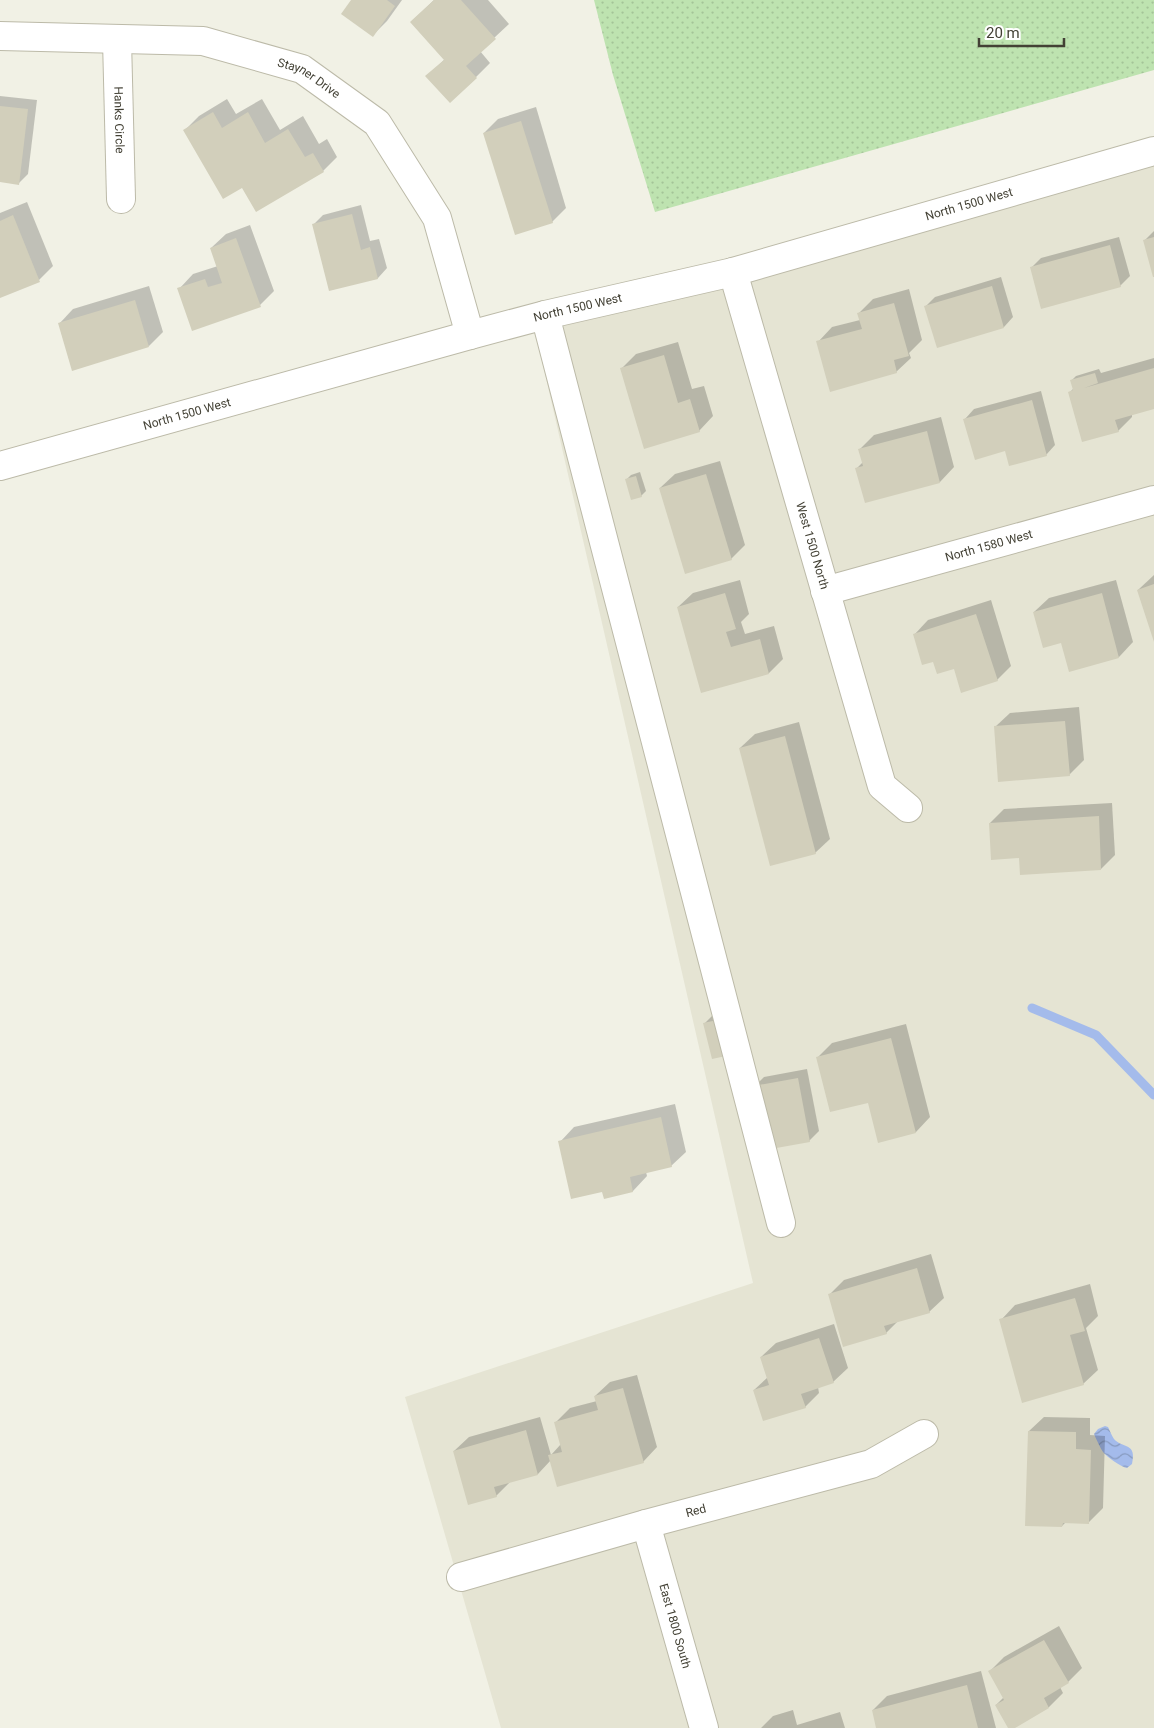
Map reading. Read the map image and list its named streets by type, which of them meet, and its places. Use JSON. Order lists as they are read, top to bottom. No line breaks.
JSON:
{"streets":{"street":["Stayner Drive","Hanks Circle","North 1500 West","North 1580 West","West 1500 North","Red","East 1800 South"]},"crossings":[["Stayner Drive","Hanks Circle"],["Stayner Drive","North 1500 West"],["North 1500 West","West 1500 North"],["North 1580 West","West 1500 North"],["Red","East 1800 South"]],"scale_bar":"20 m"}
